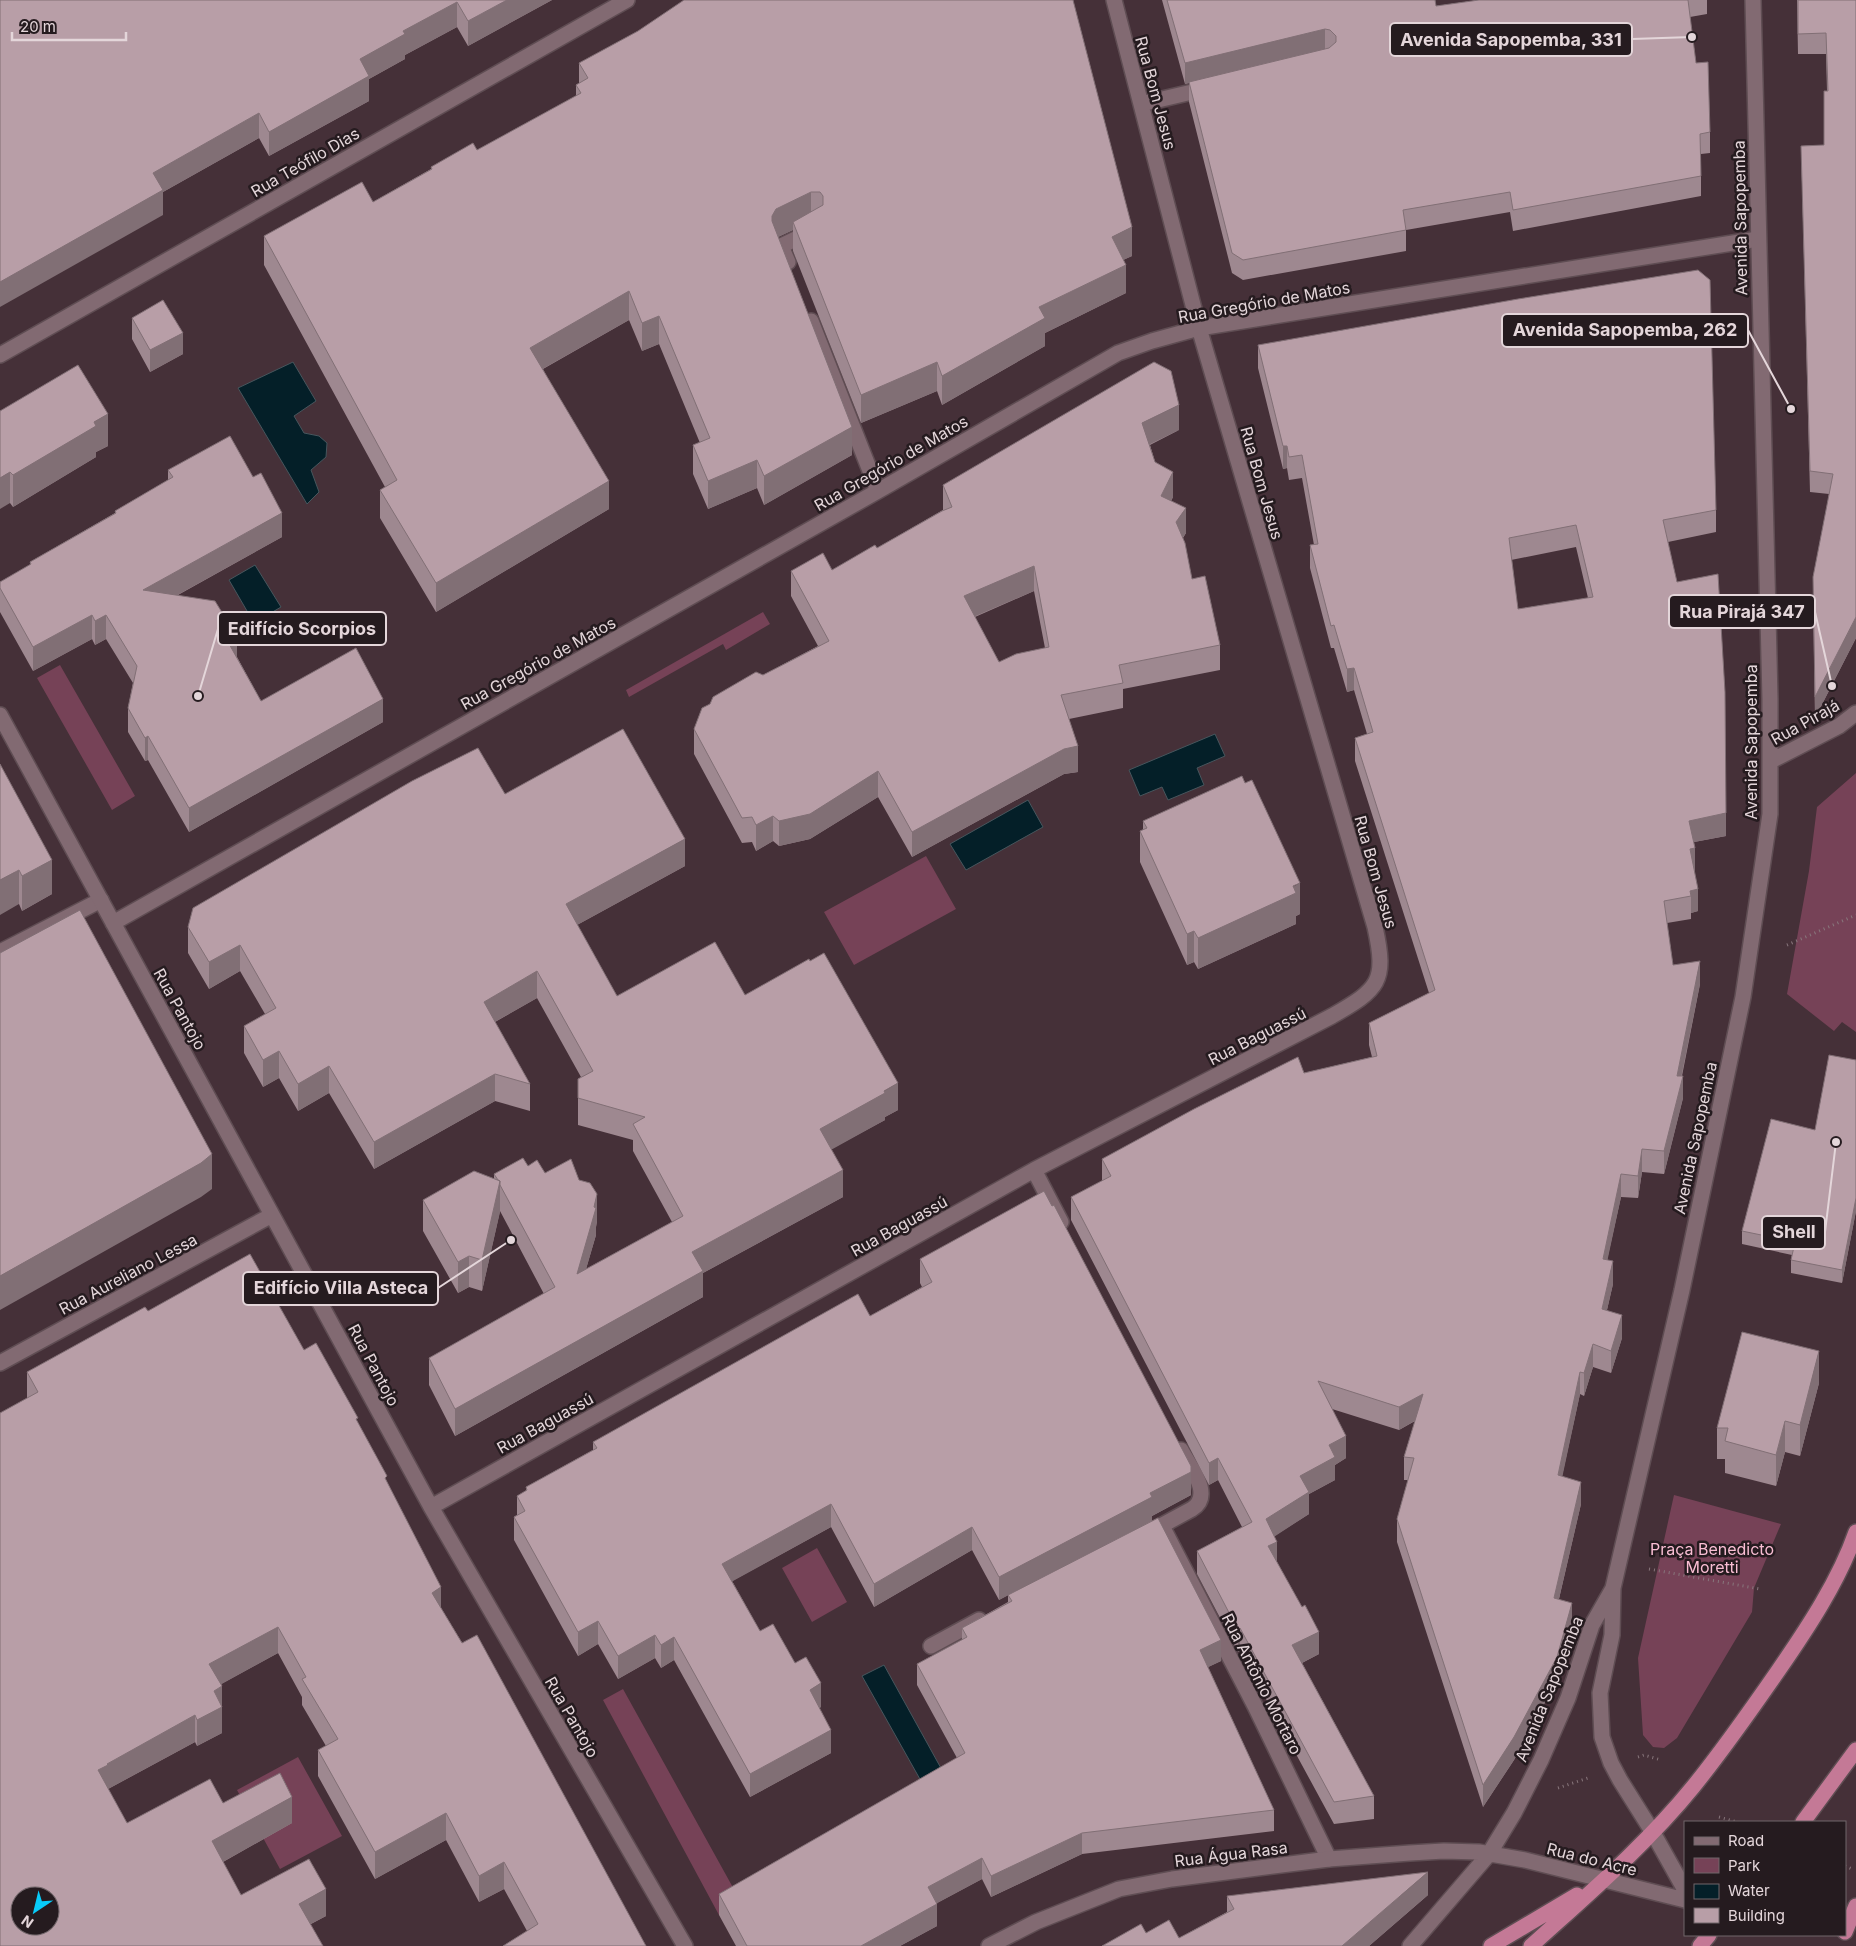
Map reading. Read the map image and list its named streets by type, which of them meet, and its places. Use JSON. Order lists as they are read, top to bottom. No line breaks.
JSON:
{"streets":{"street":["Rua Bom Jesus","Rua Teófilo Dias","Avenida Sapopemba","Rua Gregório de Matos","Rua Pirajá","Rua Pantojo","Rua Baguassú","Rua Aureliano Lessa","Rua Antônio Mortaro","Rua Água Rasa","Rua do Acre"]},"crossings":[["Rua Bom Jesus","Rua Gregório de Matos"],["Rua Bom Jesus","Rua Baguassú"],["Avenida Sapopemba","Rua Gregório de Matos"],["Avenida Sapopemba","Rua Pirajá"],["Avenida Sapopemba","Rua Água Rasa"],["Avenida Sapopemba","Rua do Acre"],["Rua Gregório de Matos","Rua Pantojo"],["Rua Pantojo","Rua Baguassú"],["Rua Pantojo","Rua Aureliano Lessa"],["Rua Antônio Mortaro","Rua Água Rasa"],["Rua Água Rasa","Rua do Acre"]],"parks":["Praça Benedicto Moretti"],"places":["Avenida Sapopemba, 331","Avenida Sapopemba, 262","Rua Pirajá 347","Edifício Scorpios","Shell","Edifício Villa Asteca"],"legend":["Road","Park","Water","Building"],"scale_bar":"20 m","north":"bottom left"}
